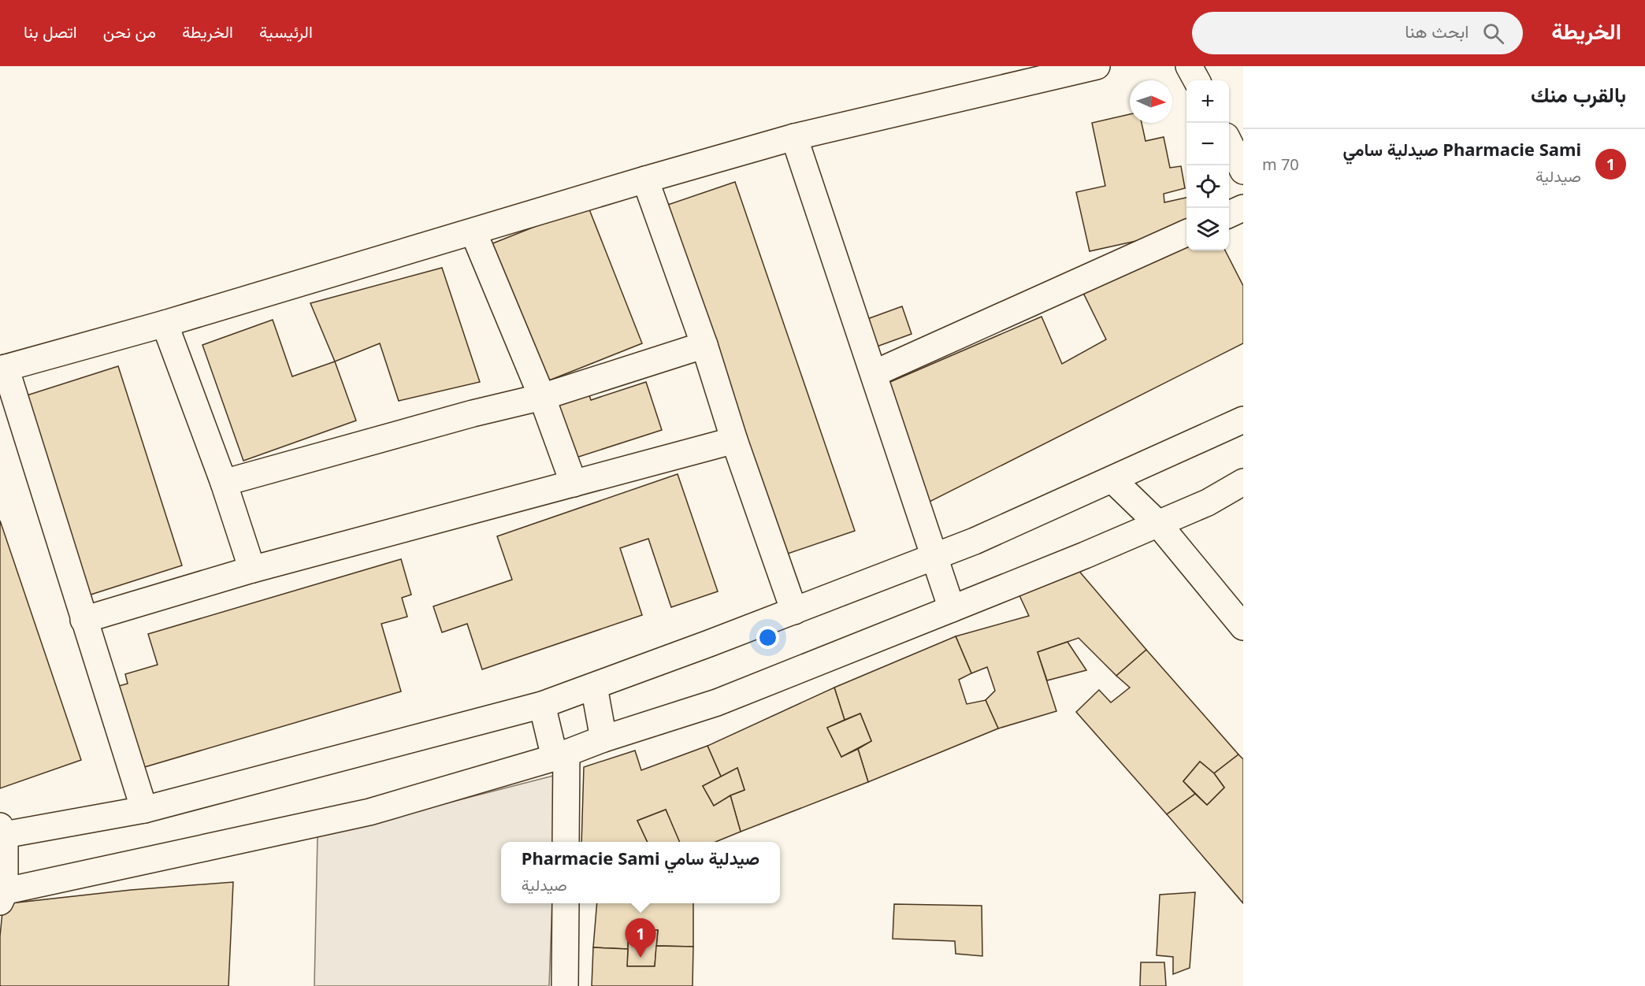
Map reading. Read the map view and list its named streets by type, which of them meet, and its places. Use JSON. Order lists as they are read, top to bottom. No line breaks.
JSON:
{"north":"right","page":{"header":"الخريطة","search":"ابحث هنا","nav":["الرئيسية","الخريطة","من نحن","اتصل بنا"],"heading":"بالقرب منك","map_buttons":["+","−"],"list":[{"mark":"1","name":"Pharmacie Sami صيدلية سامي","note":"صيدلية","value":"70 m"}],"popup":["Pharmacie Sami صيدلية سامي","صيدلية"],"pins":"1"}}
